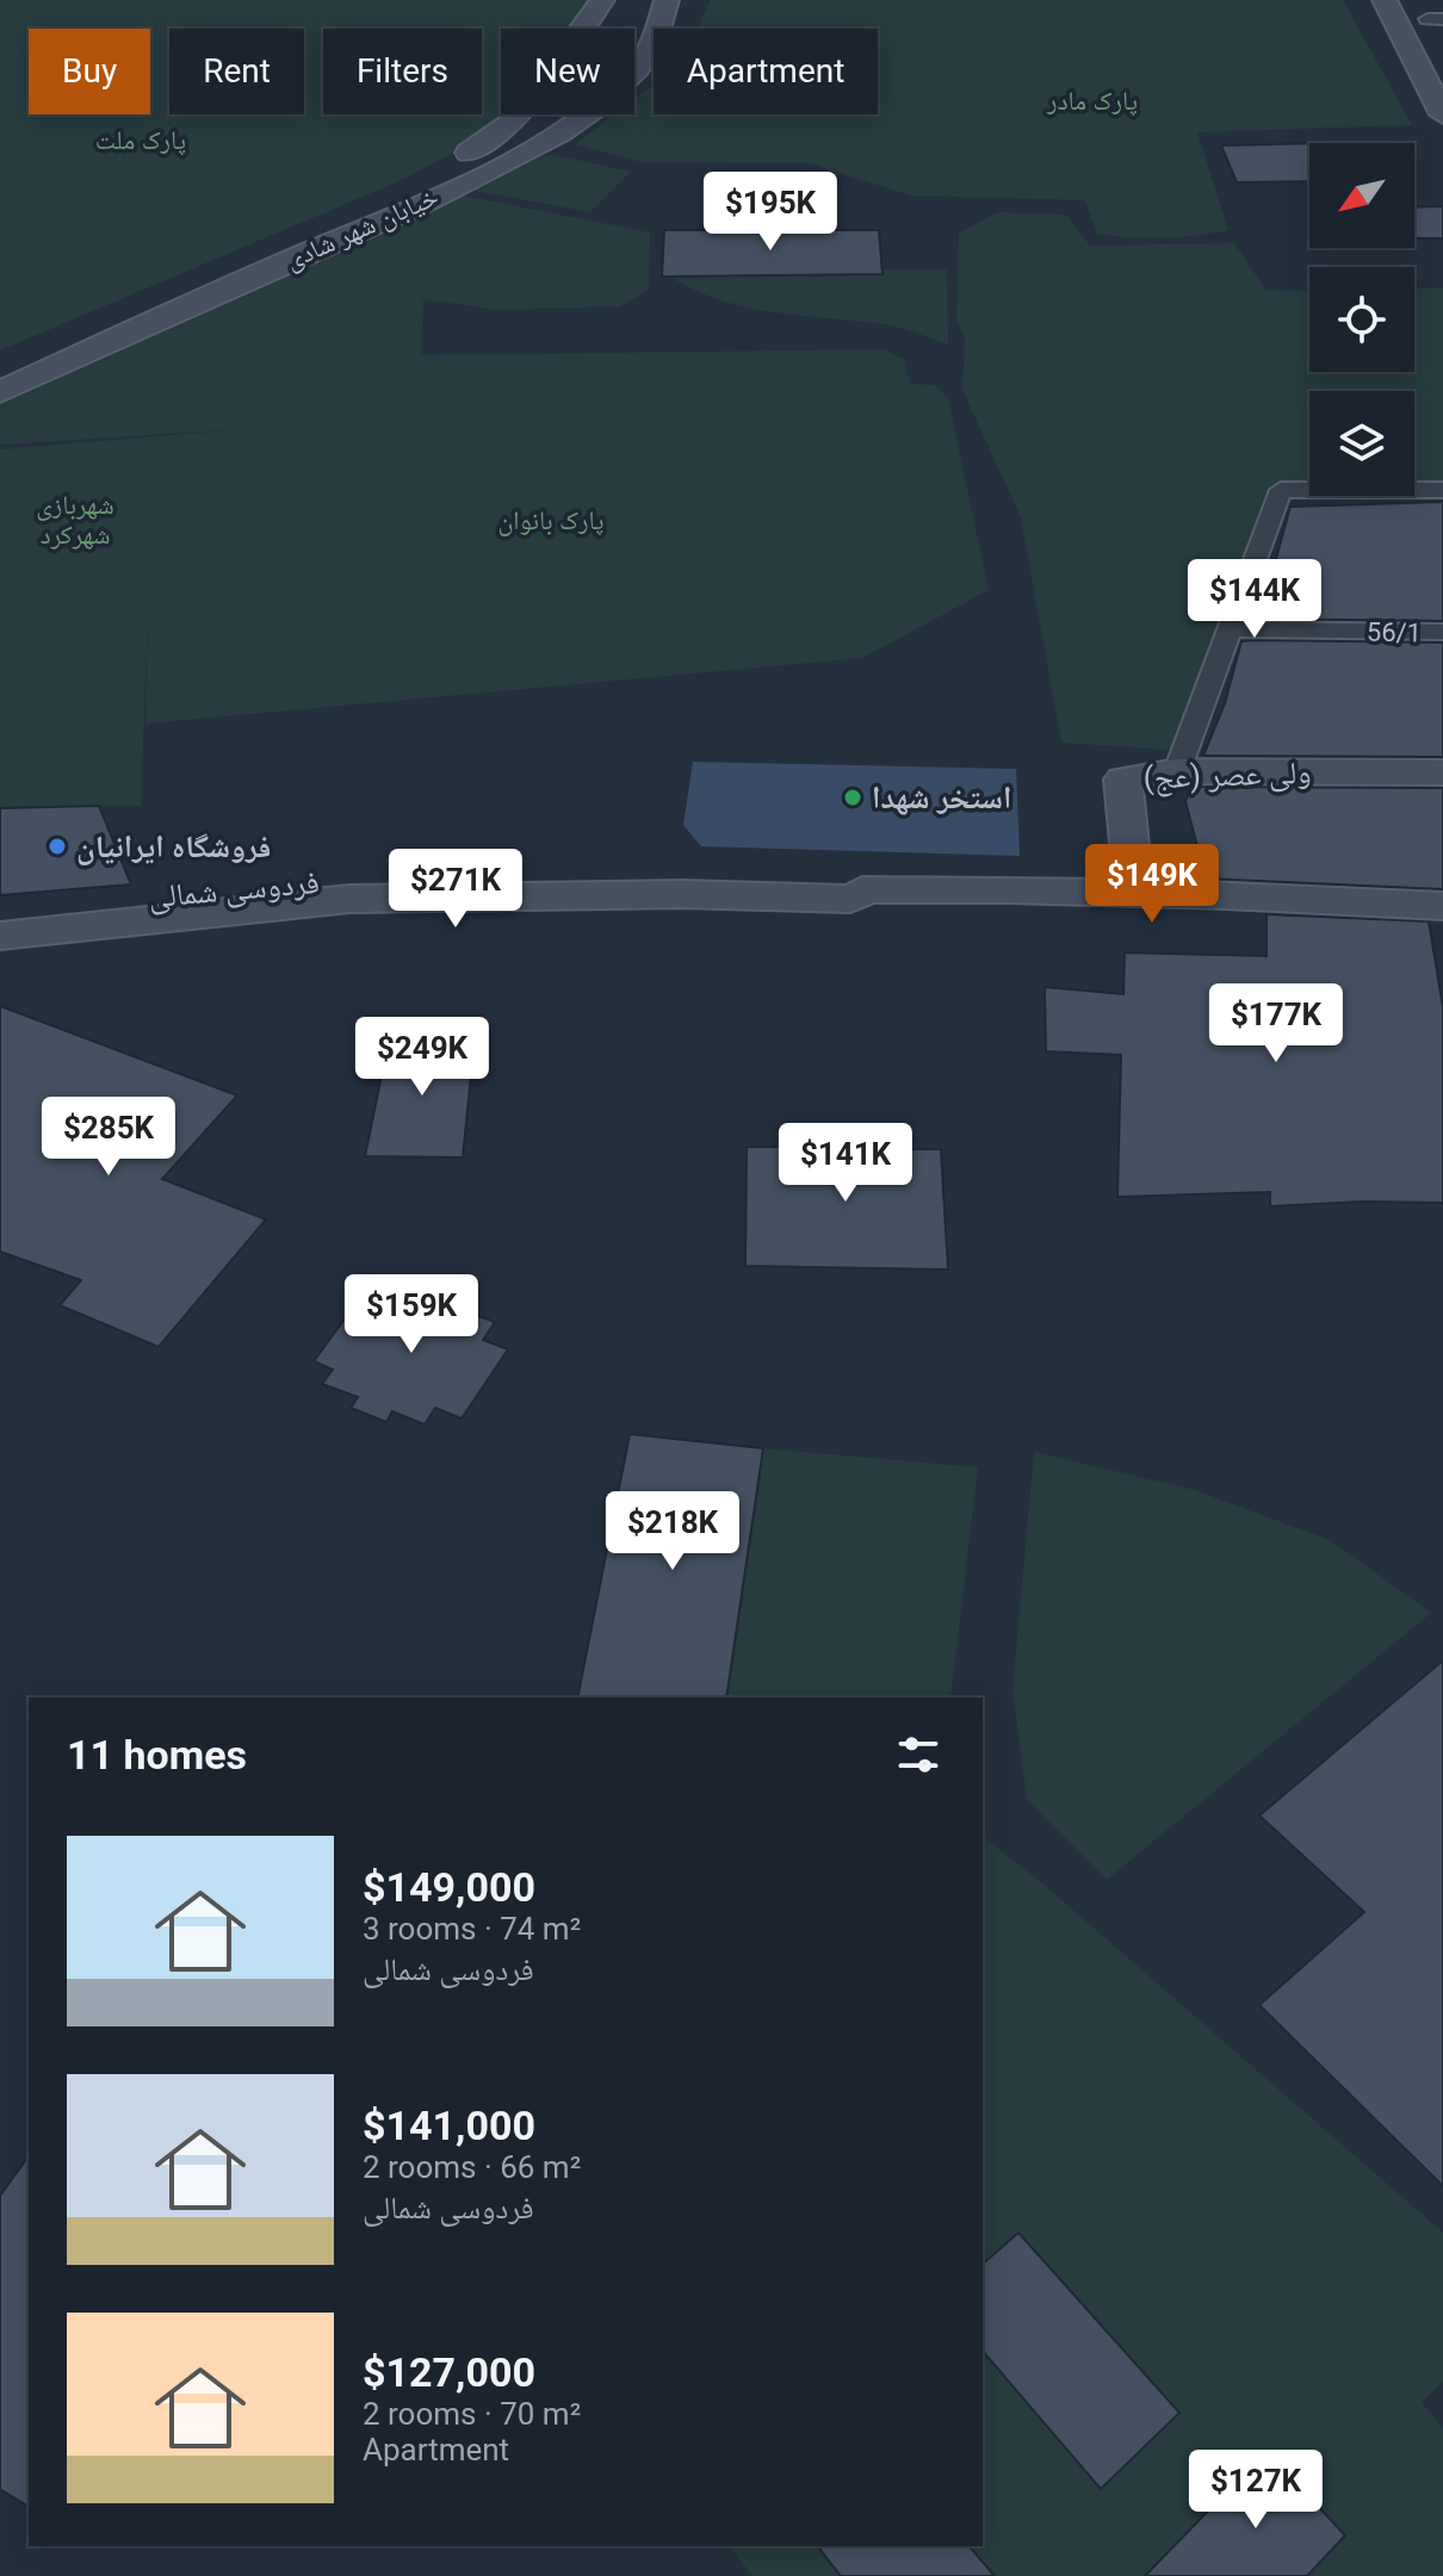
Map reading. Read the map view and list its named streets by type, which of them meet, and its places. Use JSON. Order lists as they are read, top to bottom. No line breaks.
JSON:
{"streets":{"main road":["خیابان شهر شادی","ولی عصر (عج)","فردوسی شمالی"],"street":["56/1"]},"crossings":[["ولی عصر (عج)","فردوسی شمالی"]],"parks":["پارک مادر","پارک ملت","شهربازی شهرکرد","پارک بانوان"],"places":["استخر شهدا","فروشگاه ایرانیان"],"north":"bottom left","page":{"chip":["Buy","Rent","Filters","New","Apartment"],"price":["$195K","$144K","$149K","$271K","$177K","$249K","$285K","$141K","$159K","$218K","$127K"],"heading":"11 homes","list":[{"name":"$149,000","note":"3 rooms · 74 m² · فردوسی شمالی"},{"name":"$141,000","note":"2 rooms · 66 m² · فردوسی شمالی"},{"name":"$127,000","note":"2 rooms · 70 m² · Apartment"}]}}
